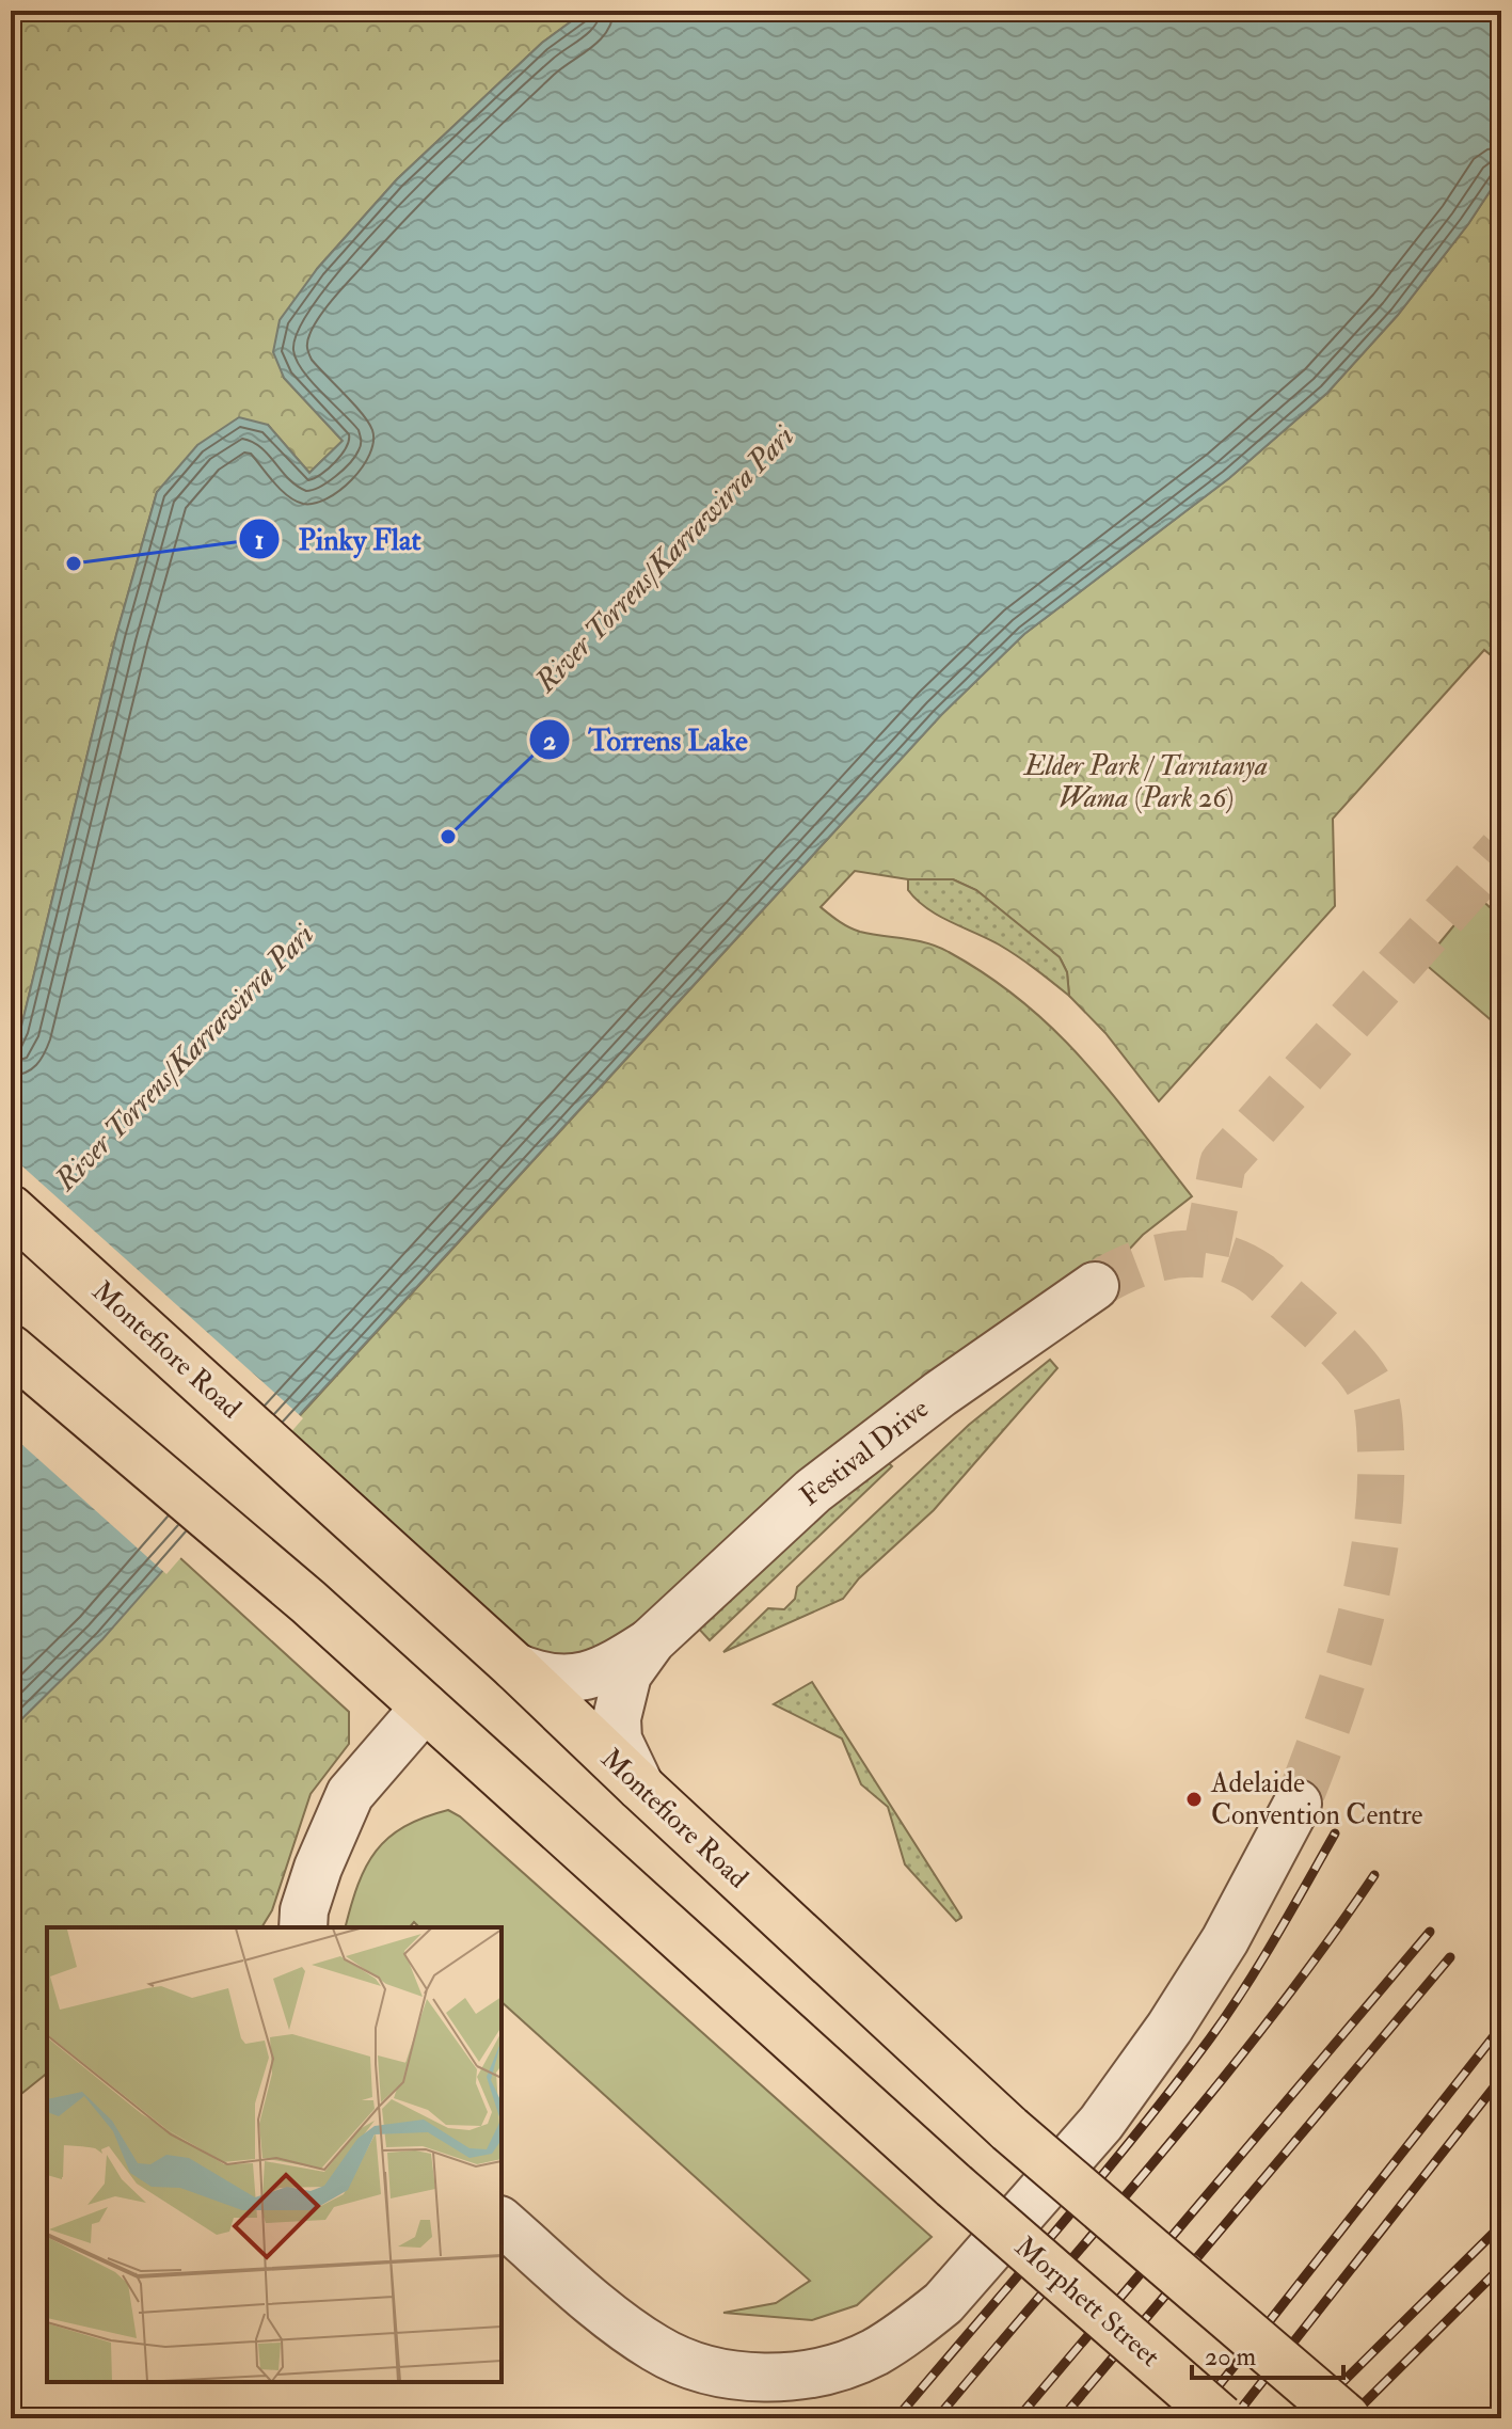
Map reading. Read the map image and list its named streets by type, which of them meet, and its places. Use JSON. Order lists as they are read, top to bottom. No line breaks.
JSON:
{"streets":{"main road":["Montefiore Road","Morphett Street"],"street":["Festival Drive"]},"crossings":[["Montefiore Road","Festival Drive"]],"water":["River Torrens/Karrawirra Pari"],"parks":["Elder Park / Tarntanya Wama (Park 26)"],"places":["Pinky Flat","Torrens Lake","Adelaide Convention Centre"],"scale_bar":"20 m"}
